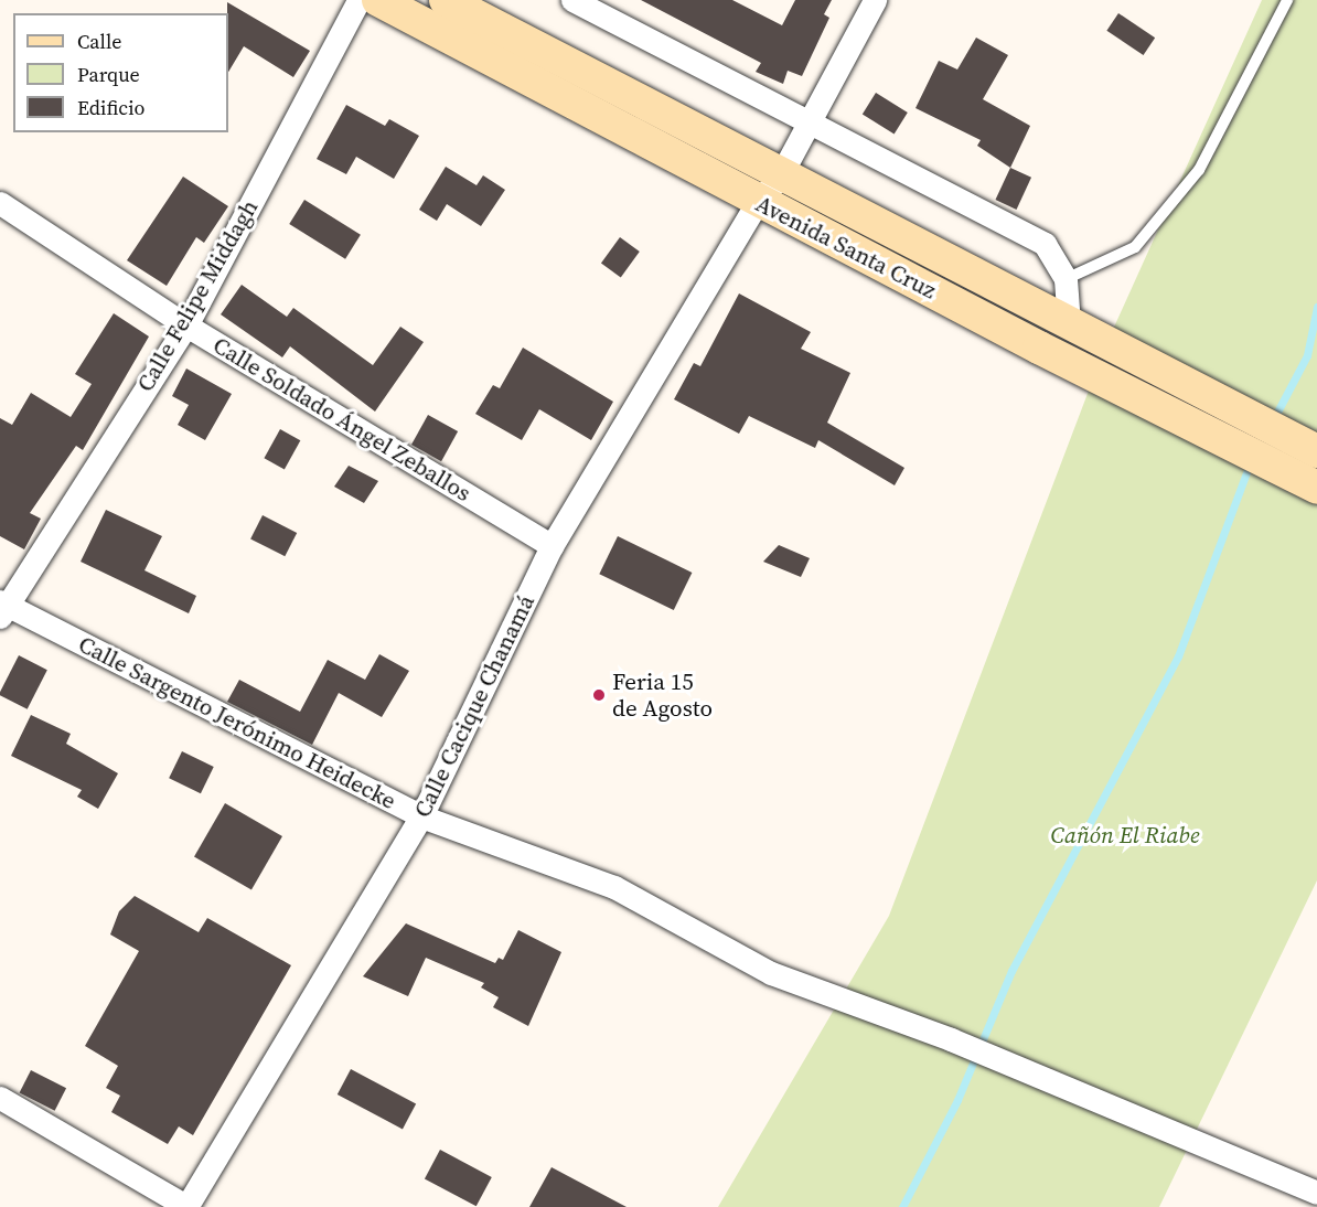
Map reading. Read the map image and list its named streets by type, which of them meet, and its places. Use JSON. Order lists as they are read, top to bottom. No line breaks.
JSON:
{"streets":{"main road":["Avenida Santa Cruz"],"street":["Calle Felipe Middagh","Calle Soldado Ángel Zeballos","Calle Cacique Chanamá","Calle Sargento Jerónimo Heidecke"]},"crossings":[["Avenida Santa Cruz","Calle Cacique Chanamá"],["Calle Felipe Middagh","Calle Soldado Ángel Zeballos"],["Calle Felipe Middagh","Calle Sargento Jerónimo Heidecke"],["Calle Soldado Ángel Zeballos","Calle Cacique Chanamá"],["Calle Cacique Chanamá","Calle Sargento Jerónimo Heidecke"]],"parks":["Cañón El Riabe"],"places":["Feria 15 de Agosto"],"legend":["Calle","Parque","Edificio"]}
